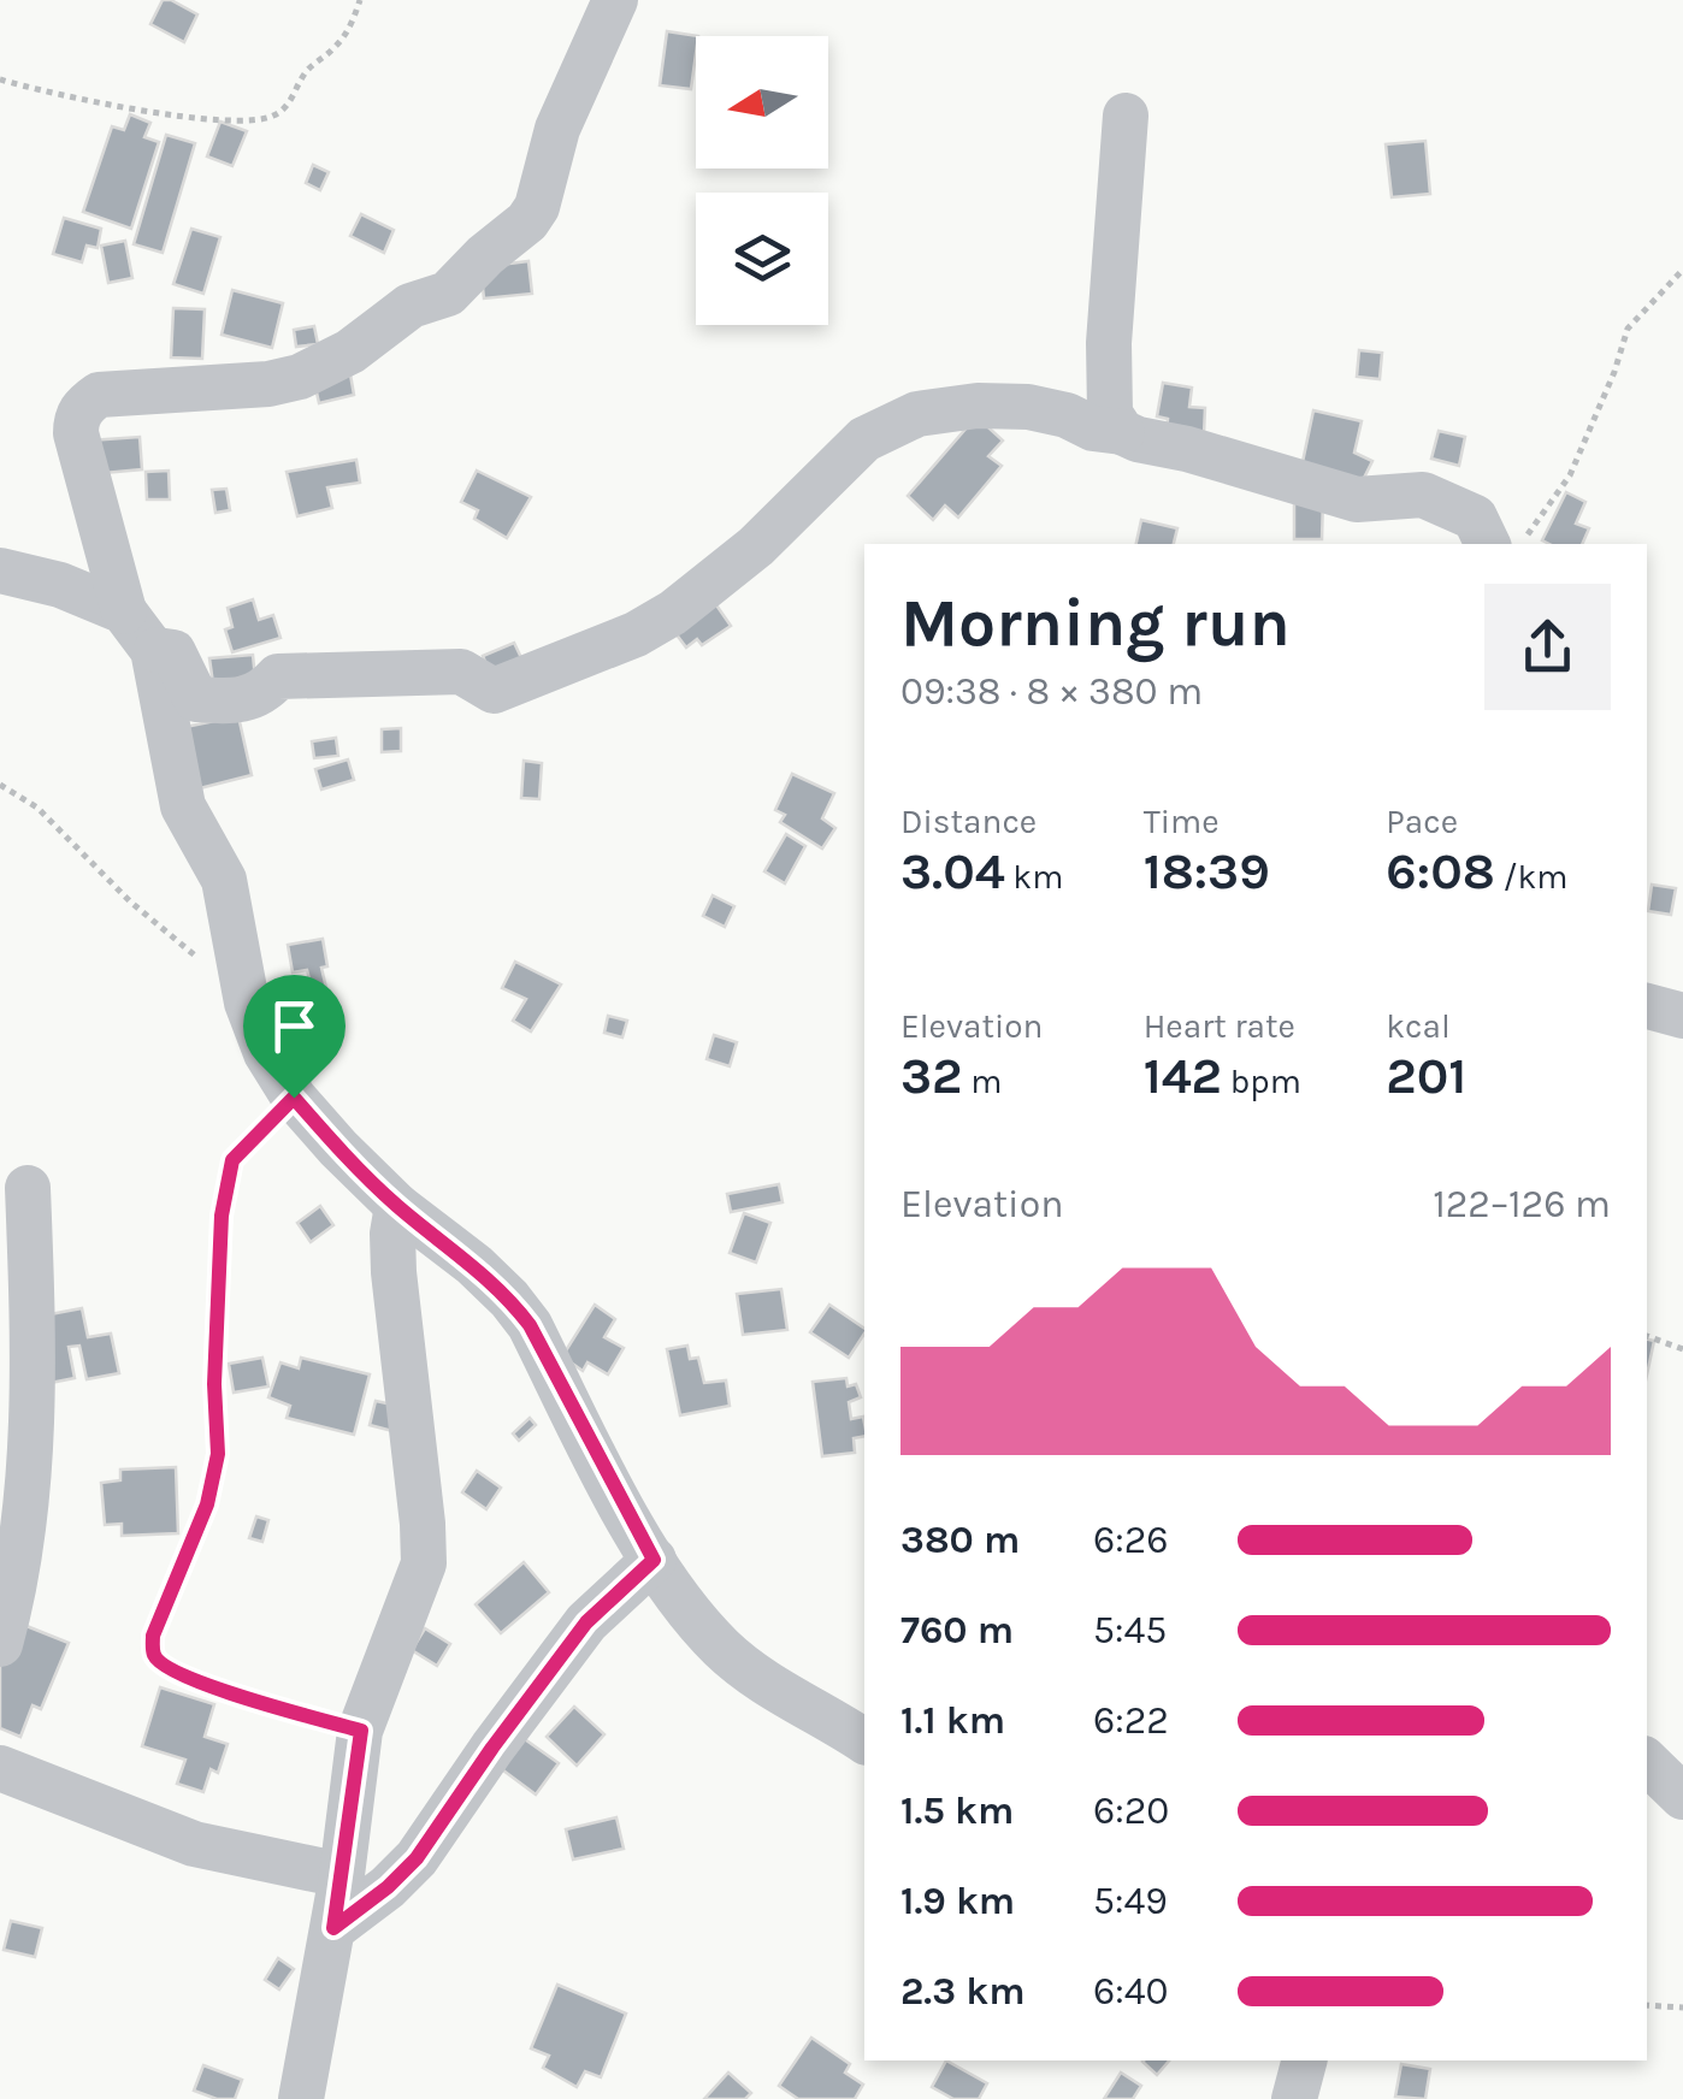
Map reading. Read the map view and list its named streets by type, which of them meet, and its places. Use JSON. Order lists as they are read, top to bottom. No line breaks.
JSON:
{"north":"left","page":{"heading":["Morning run","09:38 · 8 × 380 m"],"stats":[["Distance","3.04 km"],["Time","18:39"],["Pace","6:08 /km"],["Elevation","32 m"],["Heart rate","142 bpm"],["kcal","201"]],"chart":["Elevation","122–126 m"],"list":[{"name":"380 m","note":"6:26"},{"name":"760 m","note":"5:45"},{"name":"1.1 km","note":"6:22"},{"name":"1.5 km","note":"6:20"},{"name":"1.9 km","note":"5:49"},{"name":"2.3 km","note":"6:40"}]}}
